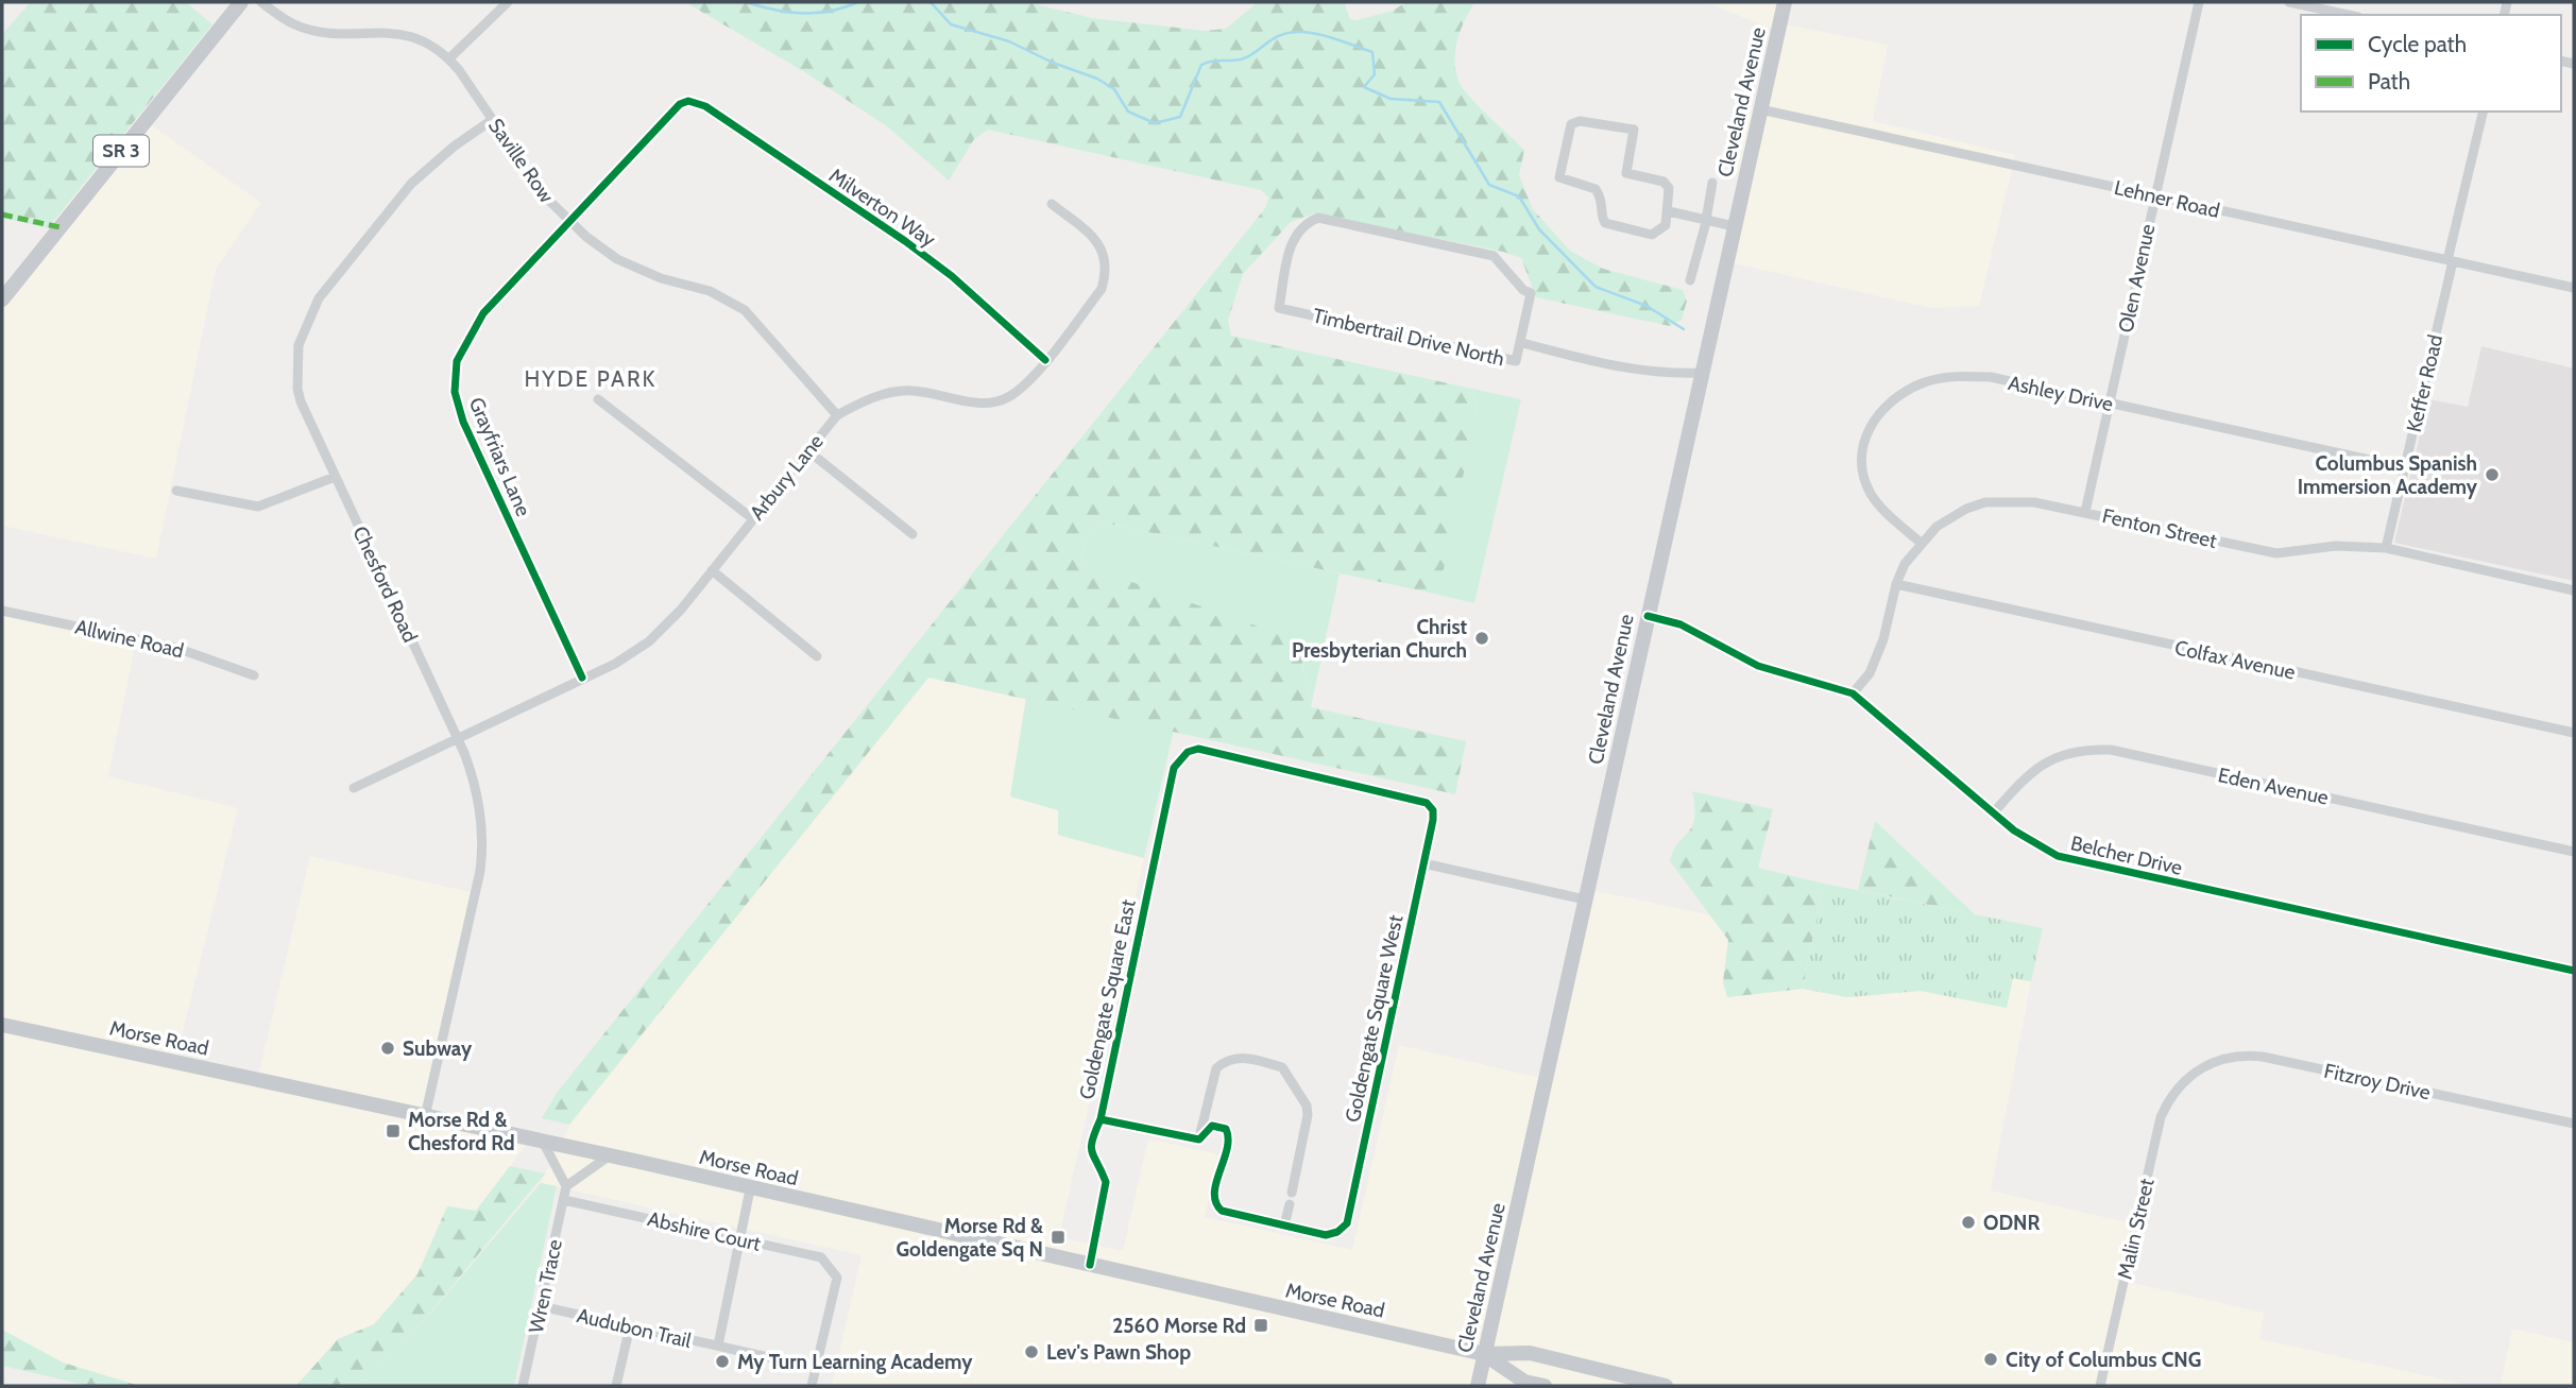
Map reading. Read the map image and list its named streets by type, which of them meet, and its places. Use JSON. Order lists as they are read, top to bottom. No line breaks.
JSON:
{"streets":{"main road":["Cleveland Avenue","SR 3","Morse Road"],"street":["Saville Row","Lehner Road","Milverton Way","Olen Avenue","Timbertrail Drive North","Keffer Road","Ashley Drive","Grayfriars Lane","Arbury Lane","Fenton Street","Chesford Road","Allwine Road","Colfax Avenue","Eden Avenue","Belcher Drive","Goldengate Square East","Goldengate Square West","Fitzroy Drive","Malin Street","Abshire Court","Wren Trace","Audubon Trail"]},"crossings":[["Cleveland Avenue","Lehner Road"],["Cleveland Avenue","Timbertrail Drive North"],["Cleveland Avenue","Belcher Drive"],["Cleveland Avenue","Morse Road"],["Saville Row","Grayfriars Lane"],["Saville Row","Arbury Lane"],["Saville Row","Chesford Road"],["Lehner Road","Olen Avenue"],["Lehner Road","Keffer Road"],["Milverton Way","Grayfriars Lane"],["Milverton Way","Arbury Lane"],["Olen Avenue","Ashley Drive"],["Olen Avenue","Fenton Street"],["Keffer Road","Ashley Drive"],["Keffer Road","Fenton Street"],["Ashley Drive","Fenton Street"],["Grayfriars Lane","Arbury Lane"],["Arbury Lane","Chesford Road"],["Fenton Street","Colfax Avenue"],["Fenton Street","Belcher Drive"],["Chesford Road","Morse Road"],["Eden Avenue","Belcher Drive"],["Goldengate Square East","Goldengate Square West"],["Goldengate Square East","Morse Road"],["Fitzroy Drive","Malin Street"],["Abshire Court","Wren Trace"],["Abshire Court","Audubon Trail"],["Wren Trace","Audubon Trail"]],"districts":["HYDE PARK"],"places":{"other":["Columbus Spanish Immersion Academy","Christ Presbyterian Church","Subway","ODNR","Lev's Pawn Shop","City of Columbus CNG","My Turn Learning Academy"],"transit":["Morse Rd & Chesford Rd","Morse Rd & Goldengate Sq N","2560 Morse Rd"]},"legend":["Cycle path","Path"]}
